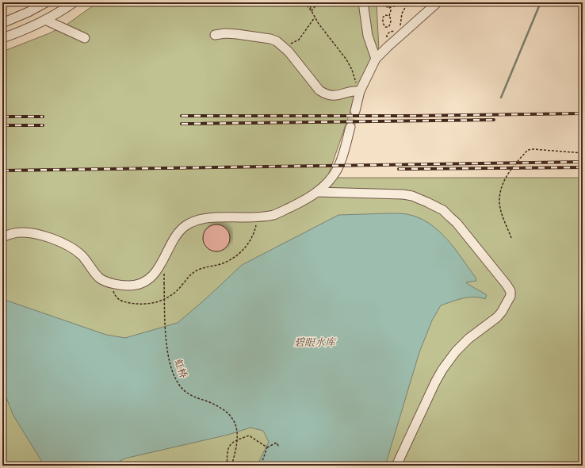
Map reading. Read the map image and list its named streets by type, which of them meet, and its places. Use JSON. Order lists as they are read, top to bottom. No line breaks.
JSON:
{"streets":{"path":["虹桥"]},"water":["碧眼水库"]}
